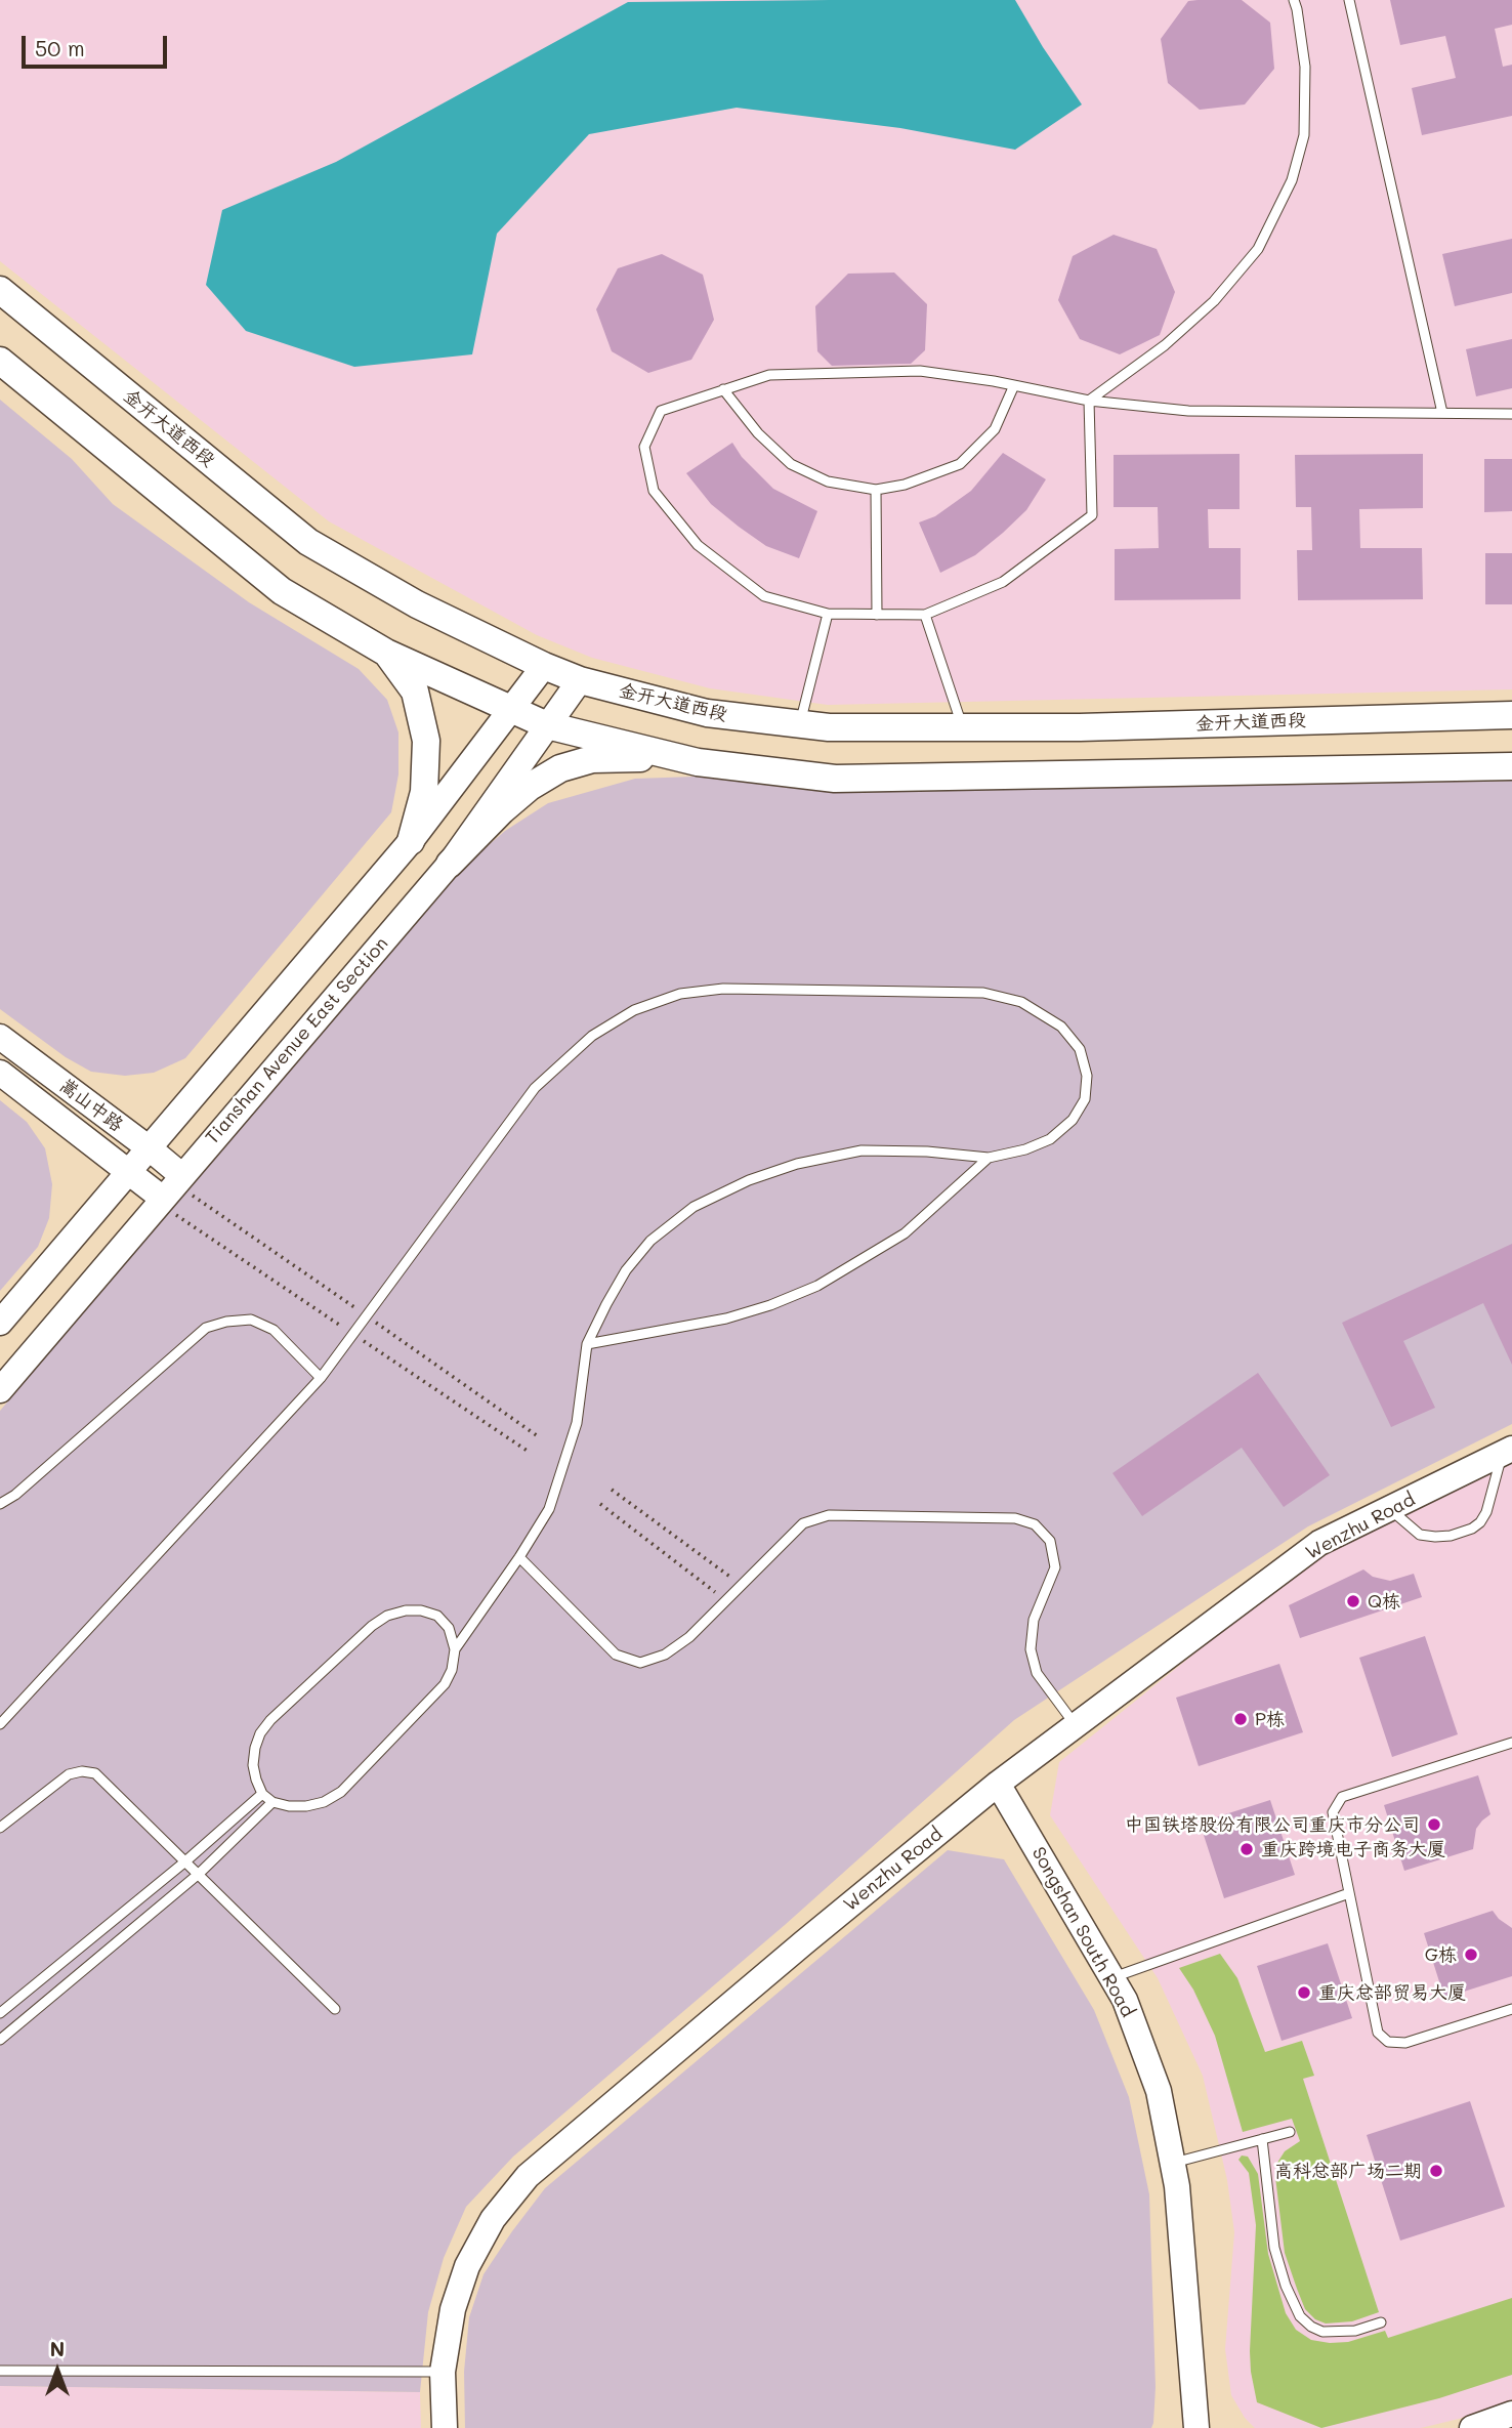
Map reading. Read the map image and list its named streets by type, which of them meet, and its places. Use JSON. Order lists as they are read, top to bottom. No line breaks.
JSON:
{"streets":{"main road":["金开大道西段","Tianshan Avenue East Section","嵩山中路","Wenzhu Road","Songshan South Road"]},"crossings":[["金开大道西段","Tianshan Avenue East Section"],["Tianshan Avenue East Section","嵩山中路"],["Wenzhu Road","Songshan South Road"]],"places":["Q栋","P栋","中国铁塔股份有限公司重庆市分公司","重庆跨境电子商务大厦","G栋","重庆总部贸易大厦","高科总部广场二期"],"scale_bar":"50 m","north":"top"}
